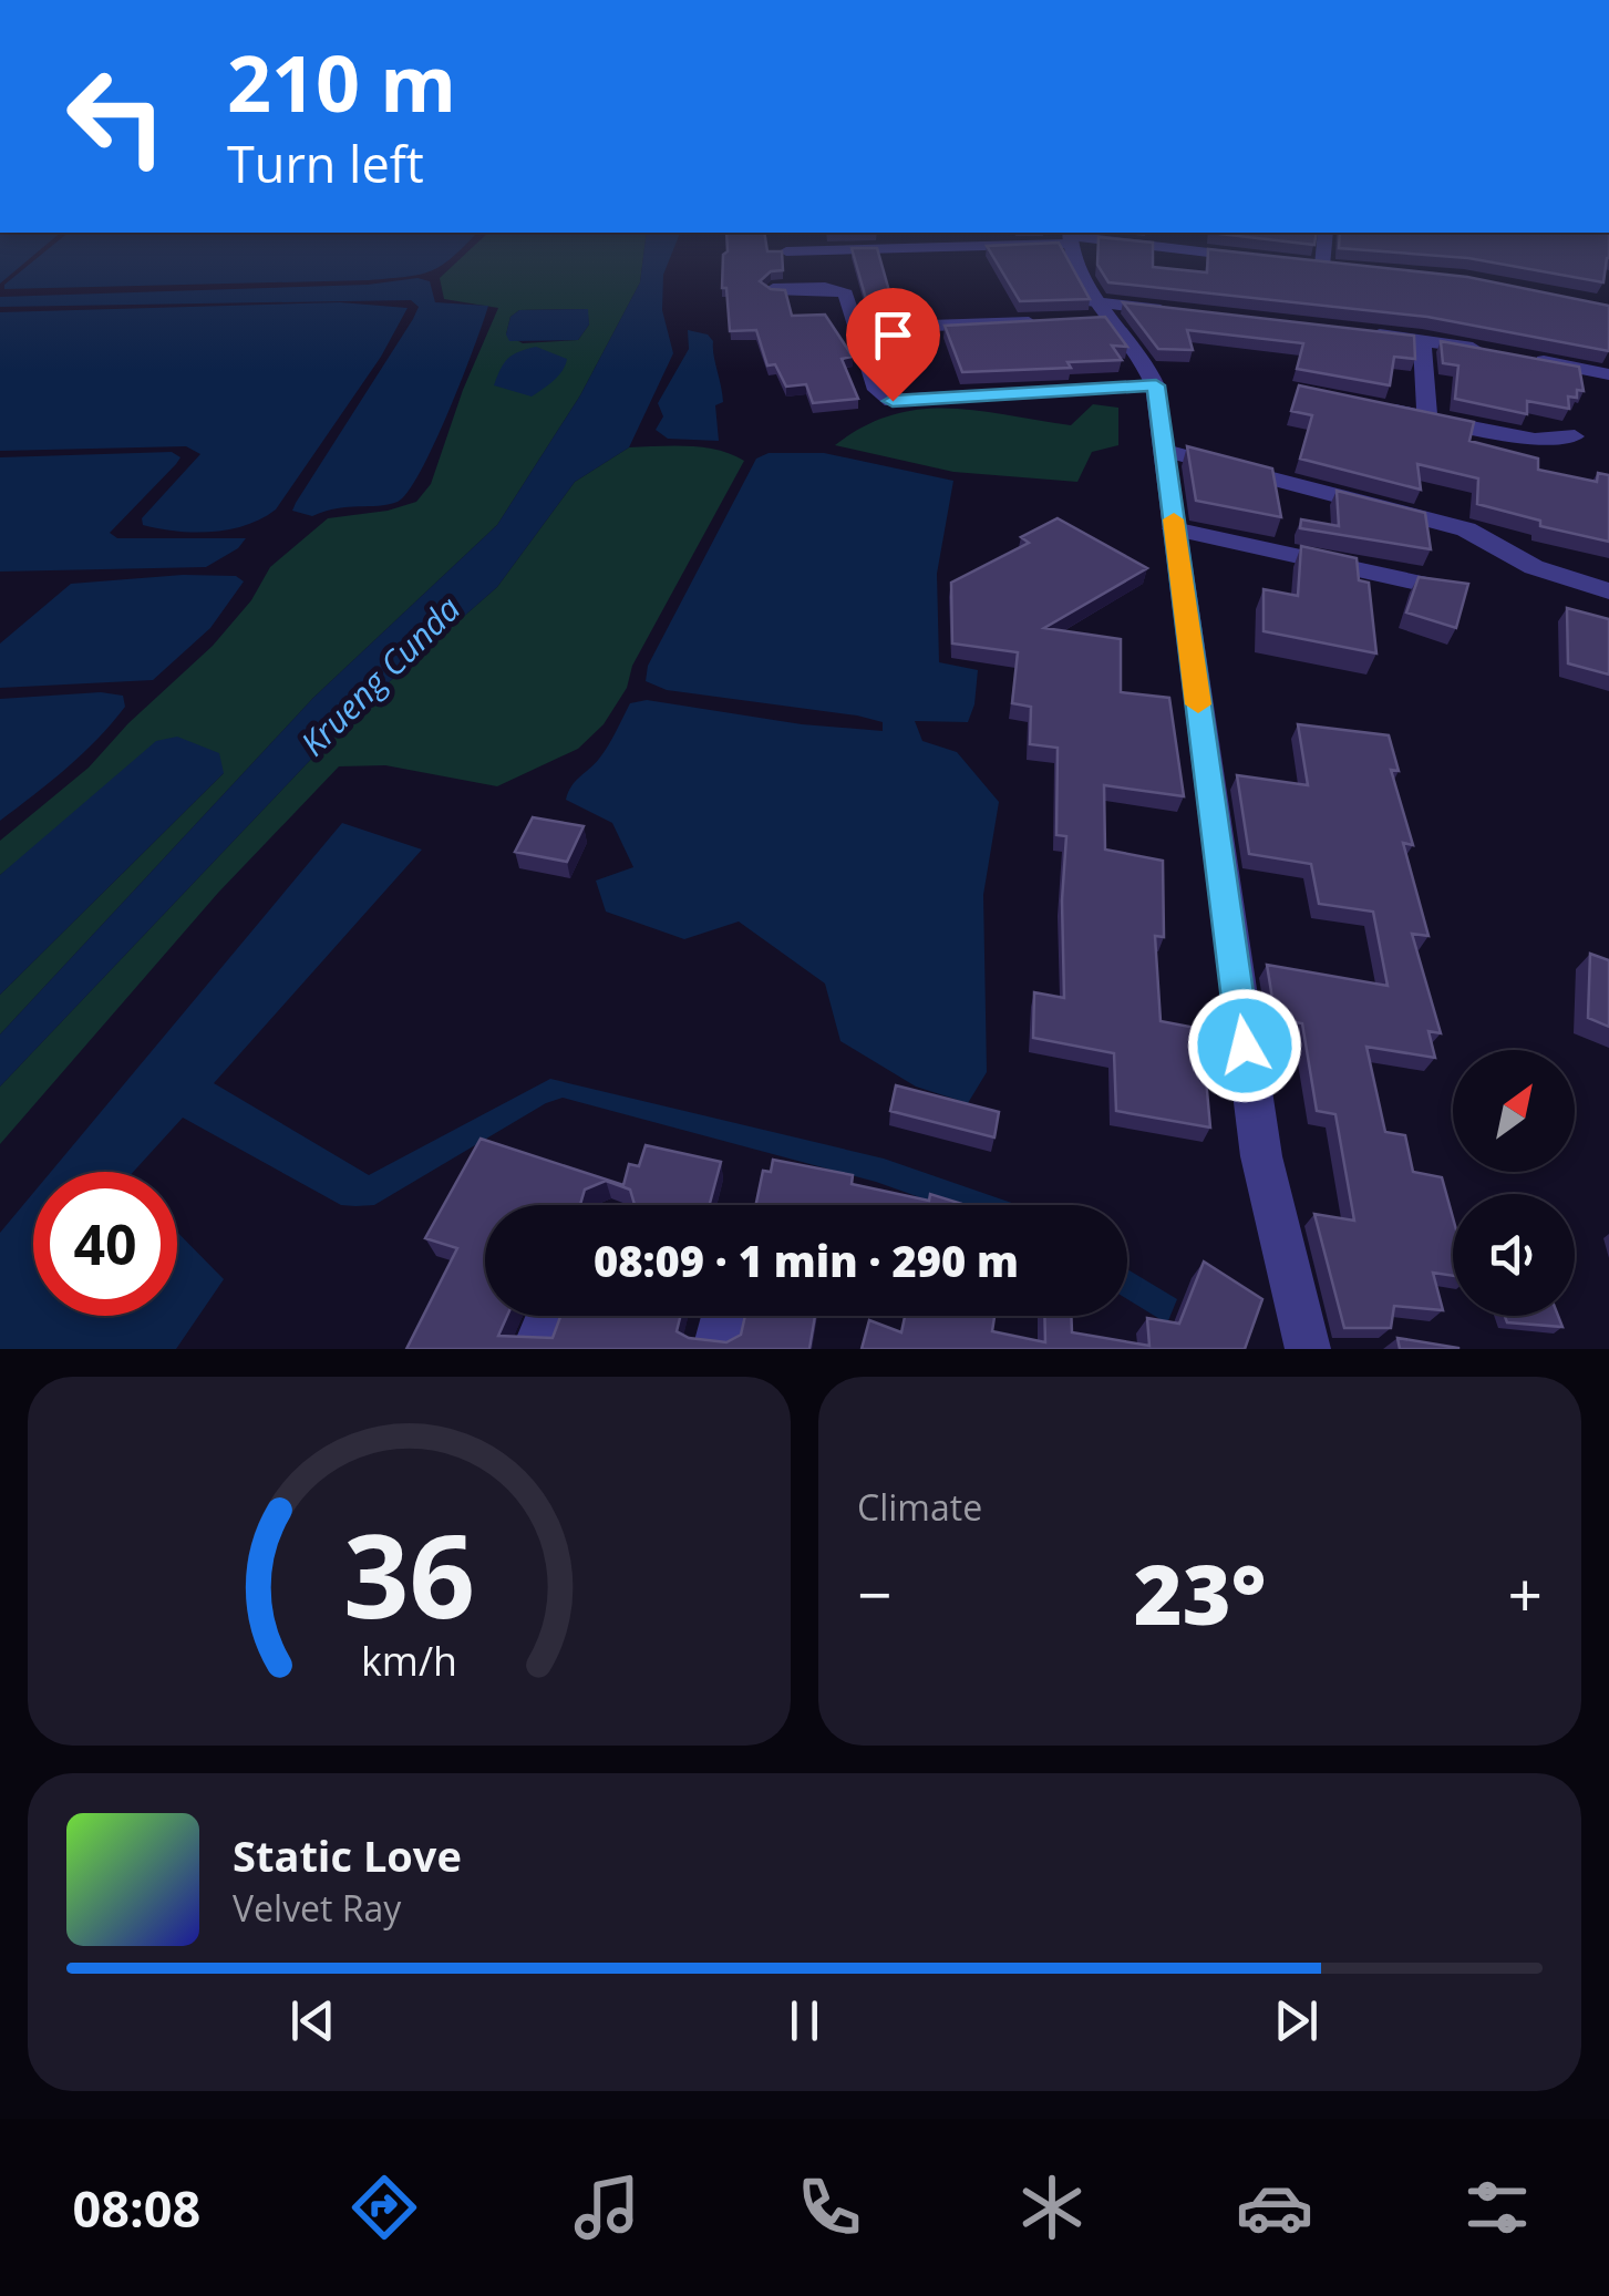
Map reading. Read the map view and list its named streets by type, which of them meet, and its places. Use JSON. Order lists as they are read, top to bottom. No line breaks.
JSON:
{"water":["Krueng Cunda"],"north":"top right","page":{"turn":["210 m","Turn left"],"limit":"40","trip":"08:09 · 1 min · 290 m","tile":"Climate","heat":["−","23°","+"],"song":["Static Love","Velvet Ray"],"tabs":"08:08","gauge":["36","km/h"]}}
